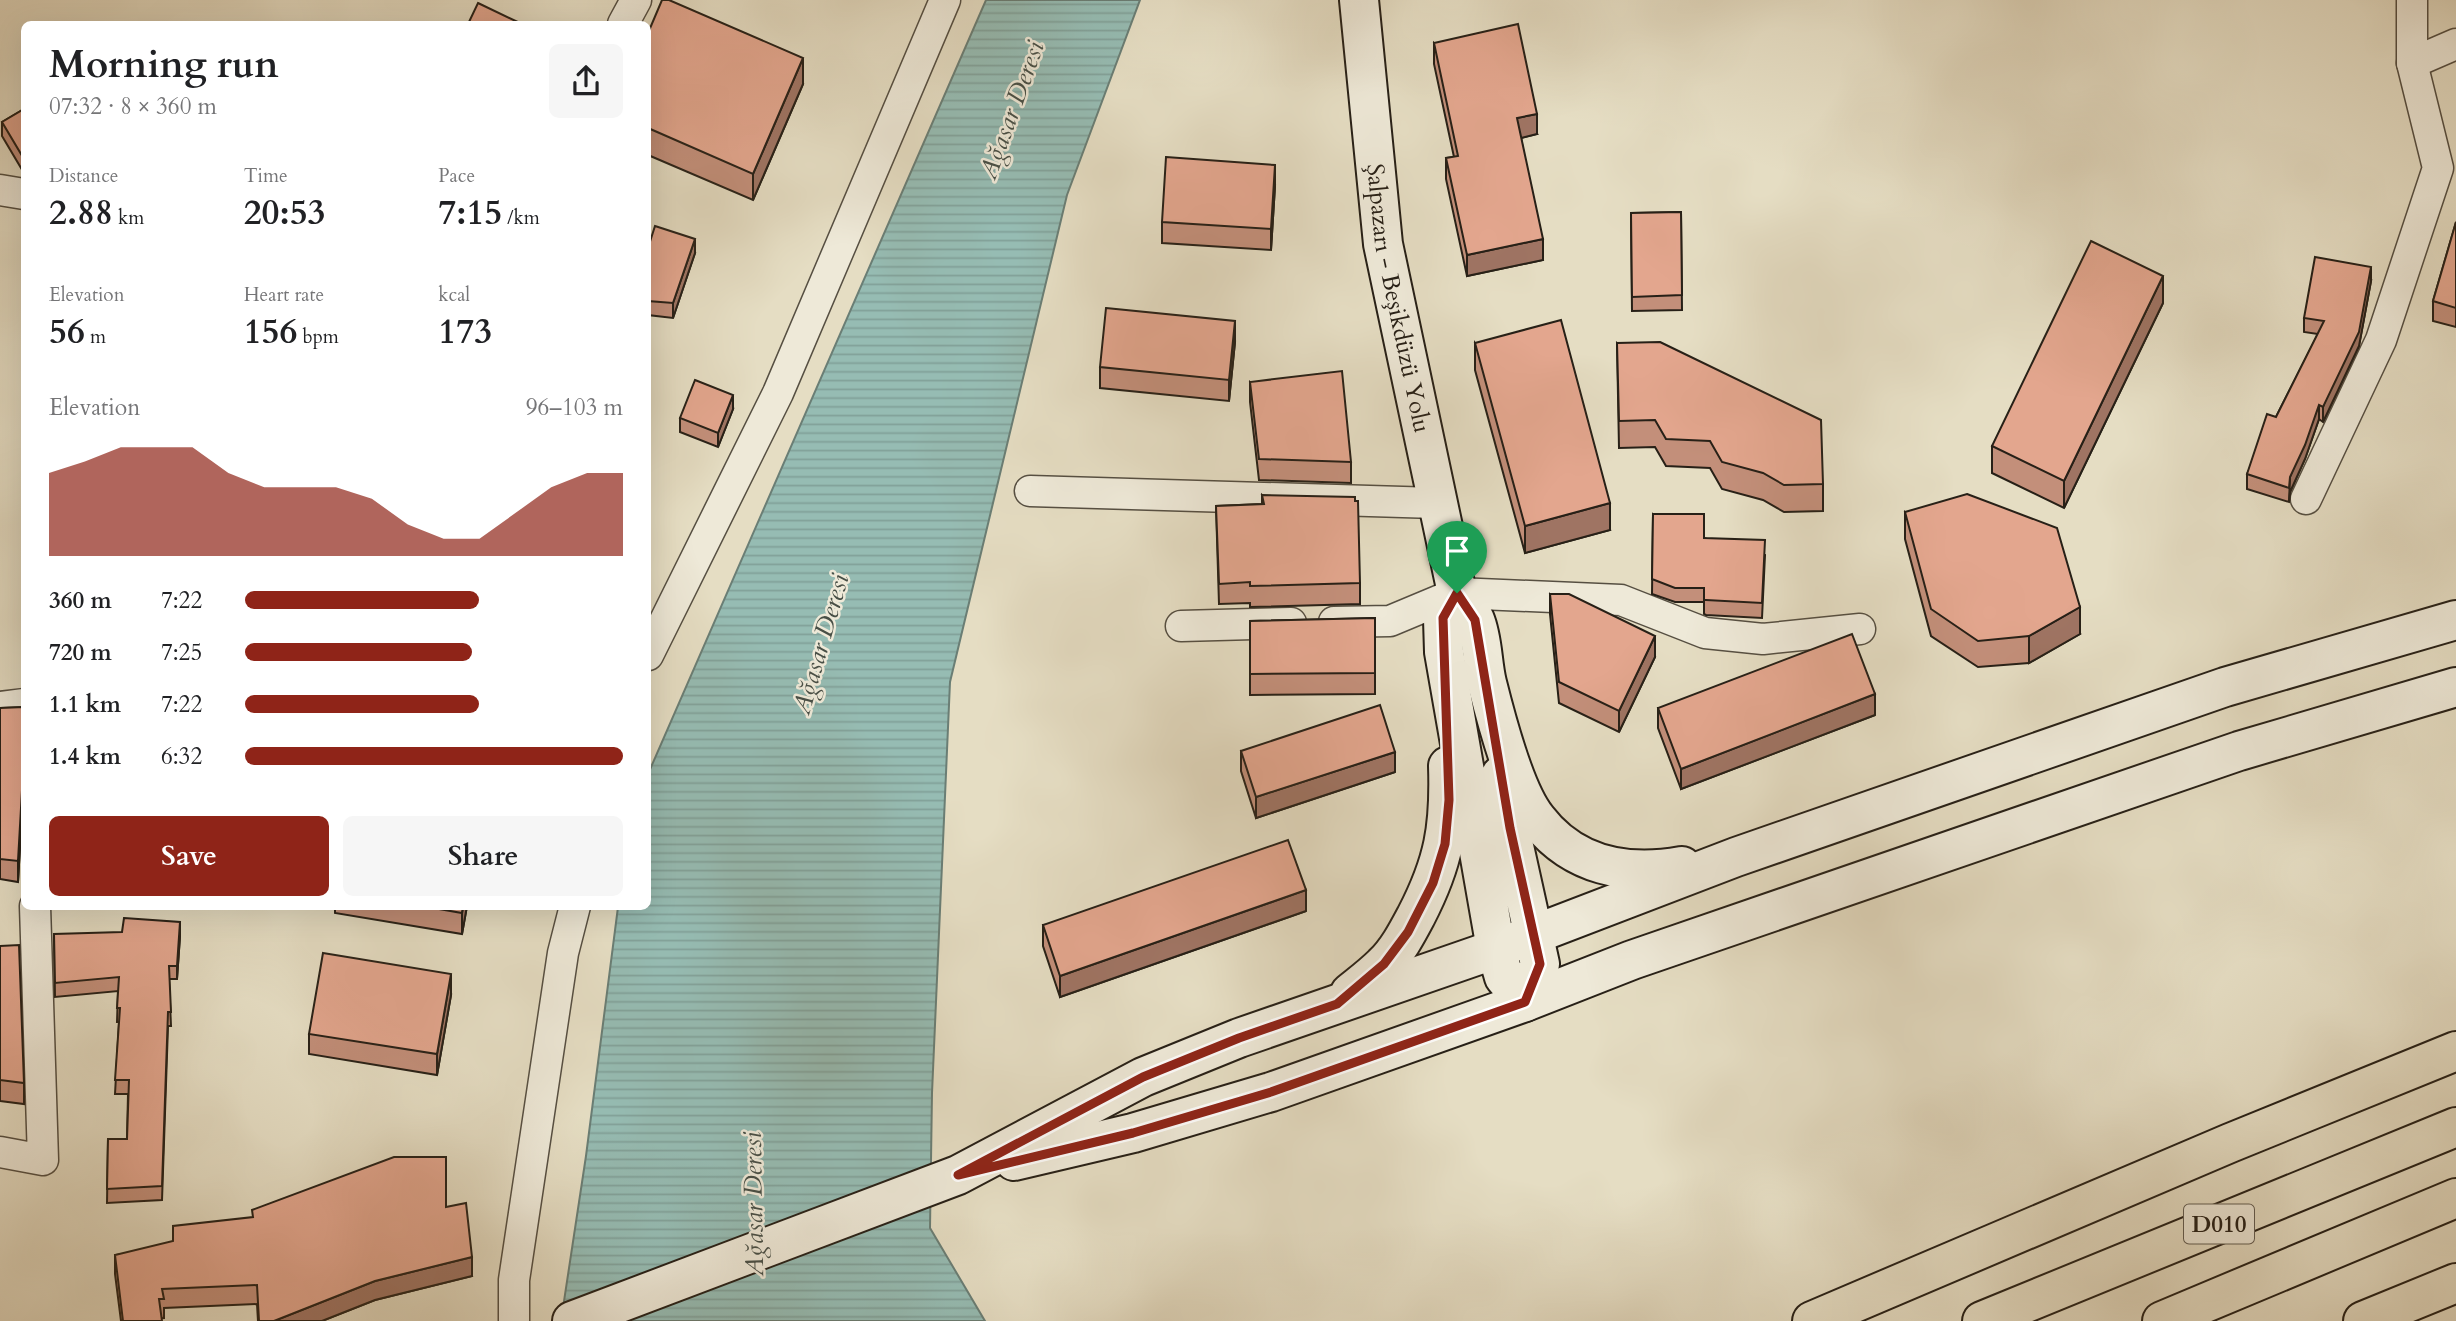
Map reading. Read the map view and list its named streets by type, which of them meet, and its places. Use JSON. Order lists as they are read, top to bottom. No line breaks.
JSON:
{"streets":{"highway":["D010"],"main road":["Şalpazarı - Beşikdüzü Yolu"]},"water":["Ağasar Deresi"],"page":{"heading":["Morning run","07:32 · 8 × 360 m"],"stats":[["Distance","2.88 km"],["Time","20:53"],["Pace","7:15 /km"],["Elevation","56 m"],["Heart rate","156 bpm"],["kcal","173"]],"chart":["Elevation","96–103 m"],"list":[{"name":"360 m","note":"7:22"},{"name":"720 m","note":"7:25"},{"name":"1.1 km","note":"7:22"},{"name":"1.4 km","note":"6:32"}],"buttons":["Save","Share"]}}
